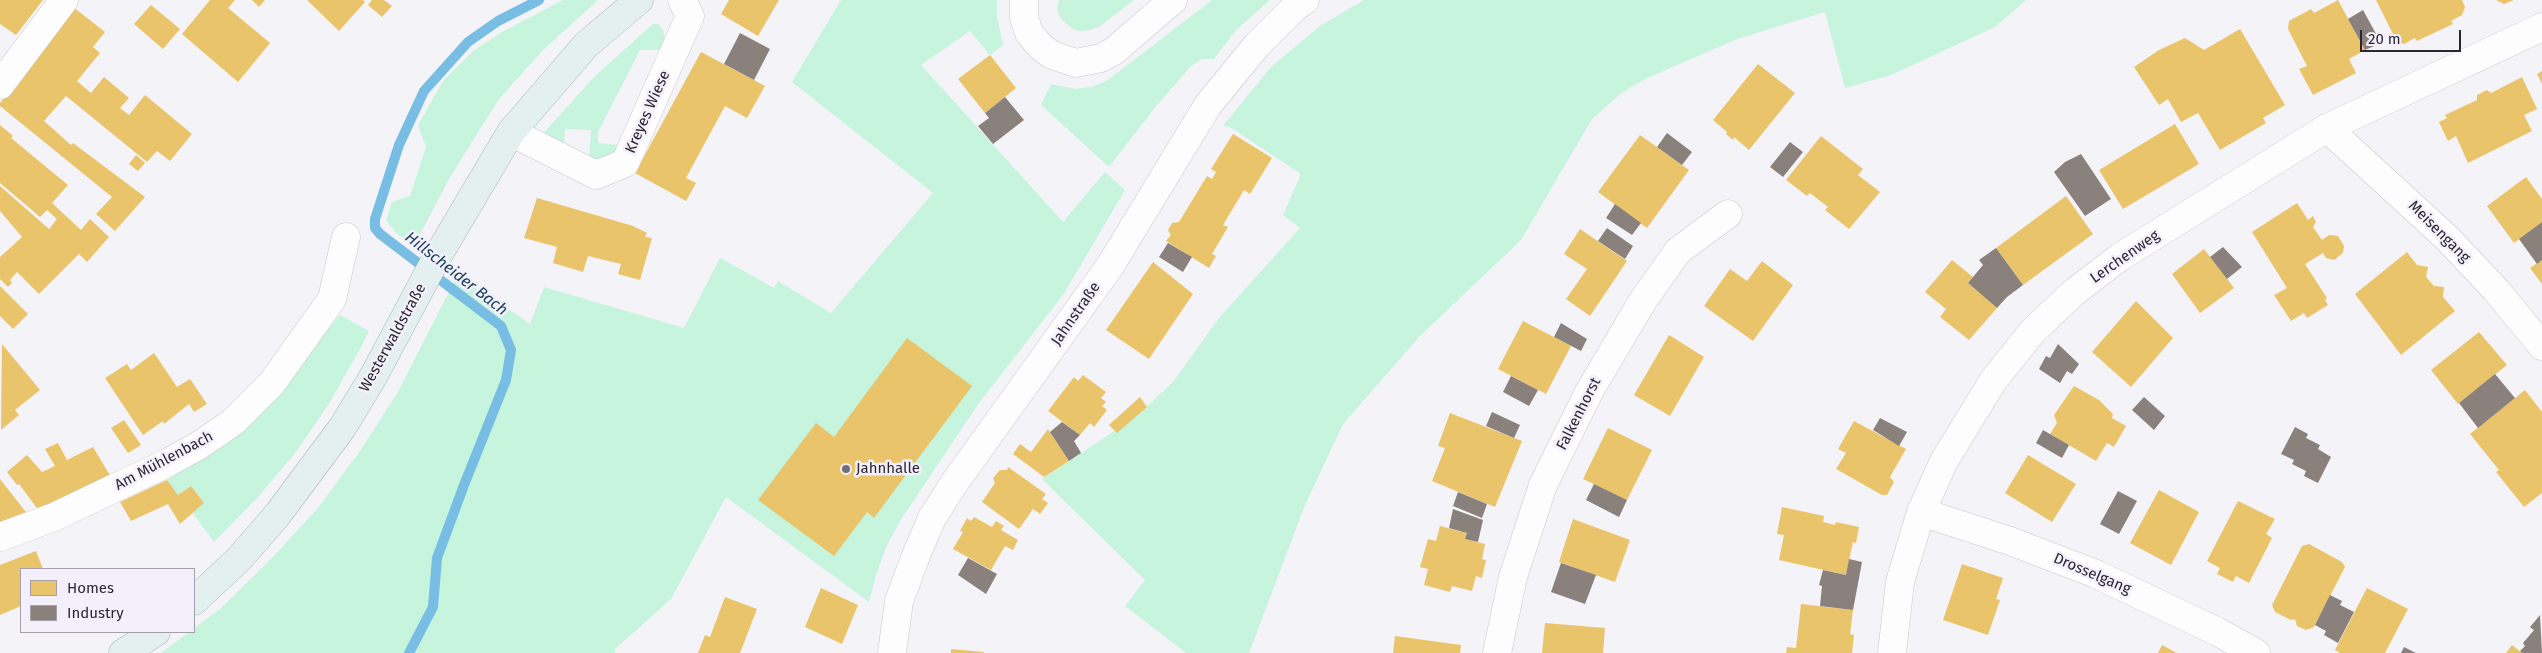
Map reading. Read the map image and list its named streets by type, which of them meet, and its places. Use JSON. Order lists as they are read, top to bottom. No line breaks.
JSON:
{"streets":{"main road":["Westerwaldstraße"],"street":["Kreyes Wiese","Meisengang","Lerchenweg","Jahnstraße","Falkenhorst","Am Mühlenbach","Drosselgang"]},"crossings":[["Kreyes Wiese","Westerwaldstraße"],["Meisengang","Lerchenweg"],["Lerchenweg","Drosselgang"]],"water":["Hillscheider Bach"],"places":["Jahnhalle"],"legend":["Homes","Industry"],"scale_bar":"20 m"}
